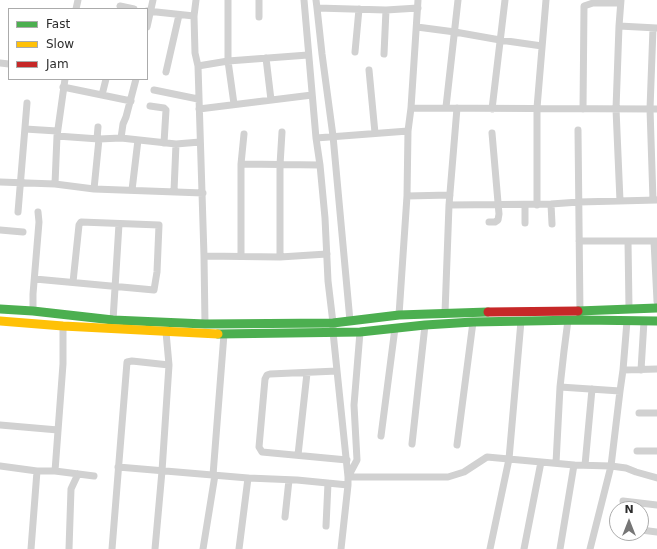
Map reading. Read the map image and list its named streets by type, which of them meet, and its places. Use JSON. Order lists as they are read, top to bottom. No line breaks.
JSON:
{"legend":["Fast","Slow","Jam"],"north":"top"}
